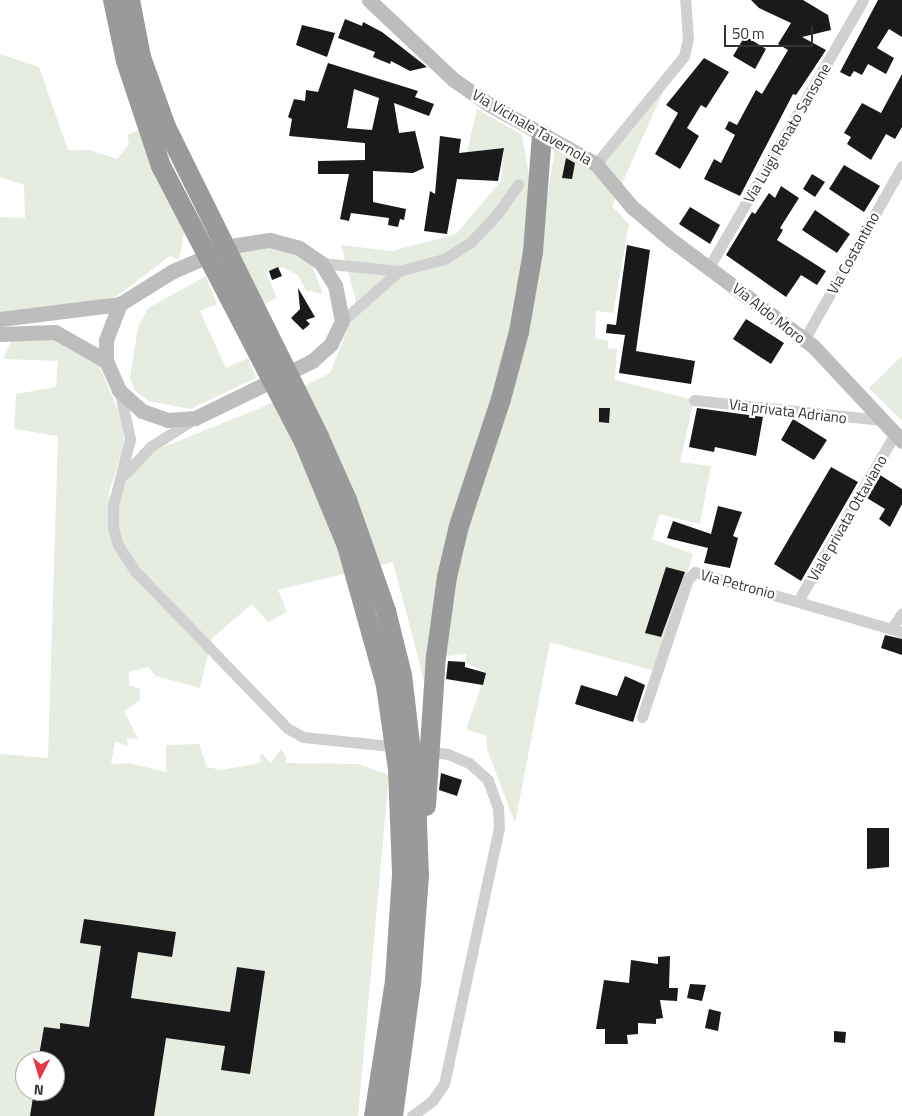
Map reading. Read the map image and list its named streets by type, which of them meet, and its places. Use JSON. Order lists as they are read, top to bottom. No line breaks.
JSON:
{"streets":{"street":["Via Vicinale Tavernola","Via Luigi Renato Sansone","Via Costantino","Via Aldo Moro","Via privata Adriano","Viale privata Ottaviano","Via Petronio"]},"crossings":[["Via Vicinale Tavernola","Via Aldo Moro"],["Via Luigi Renato Sansone","Via Aldo Moro"],["Via Costantino","Via Aldo Moro"],["Via Aldo Moro","Via privata Adriano"],["Via Aldo Moro","Viale privata Ottaviano"],["Viale privata Ottaviano","Via Petronio"]],"scale_bar":"50 m","north":"bottom"}
